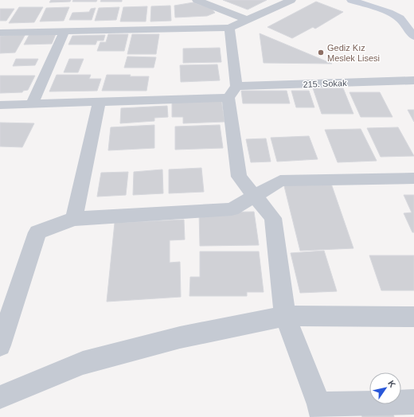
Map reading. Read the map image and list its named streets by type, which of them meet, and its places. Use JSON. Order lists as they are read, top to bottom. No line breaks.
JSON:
{"streets":{"street":["215. Sokak"]},"places":["Gediz Kız Meslek Lisesi"],"north":"top right"}
